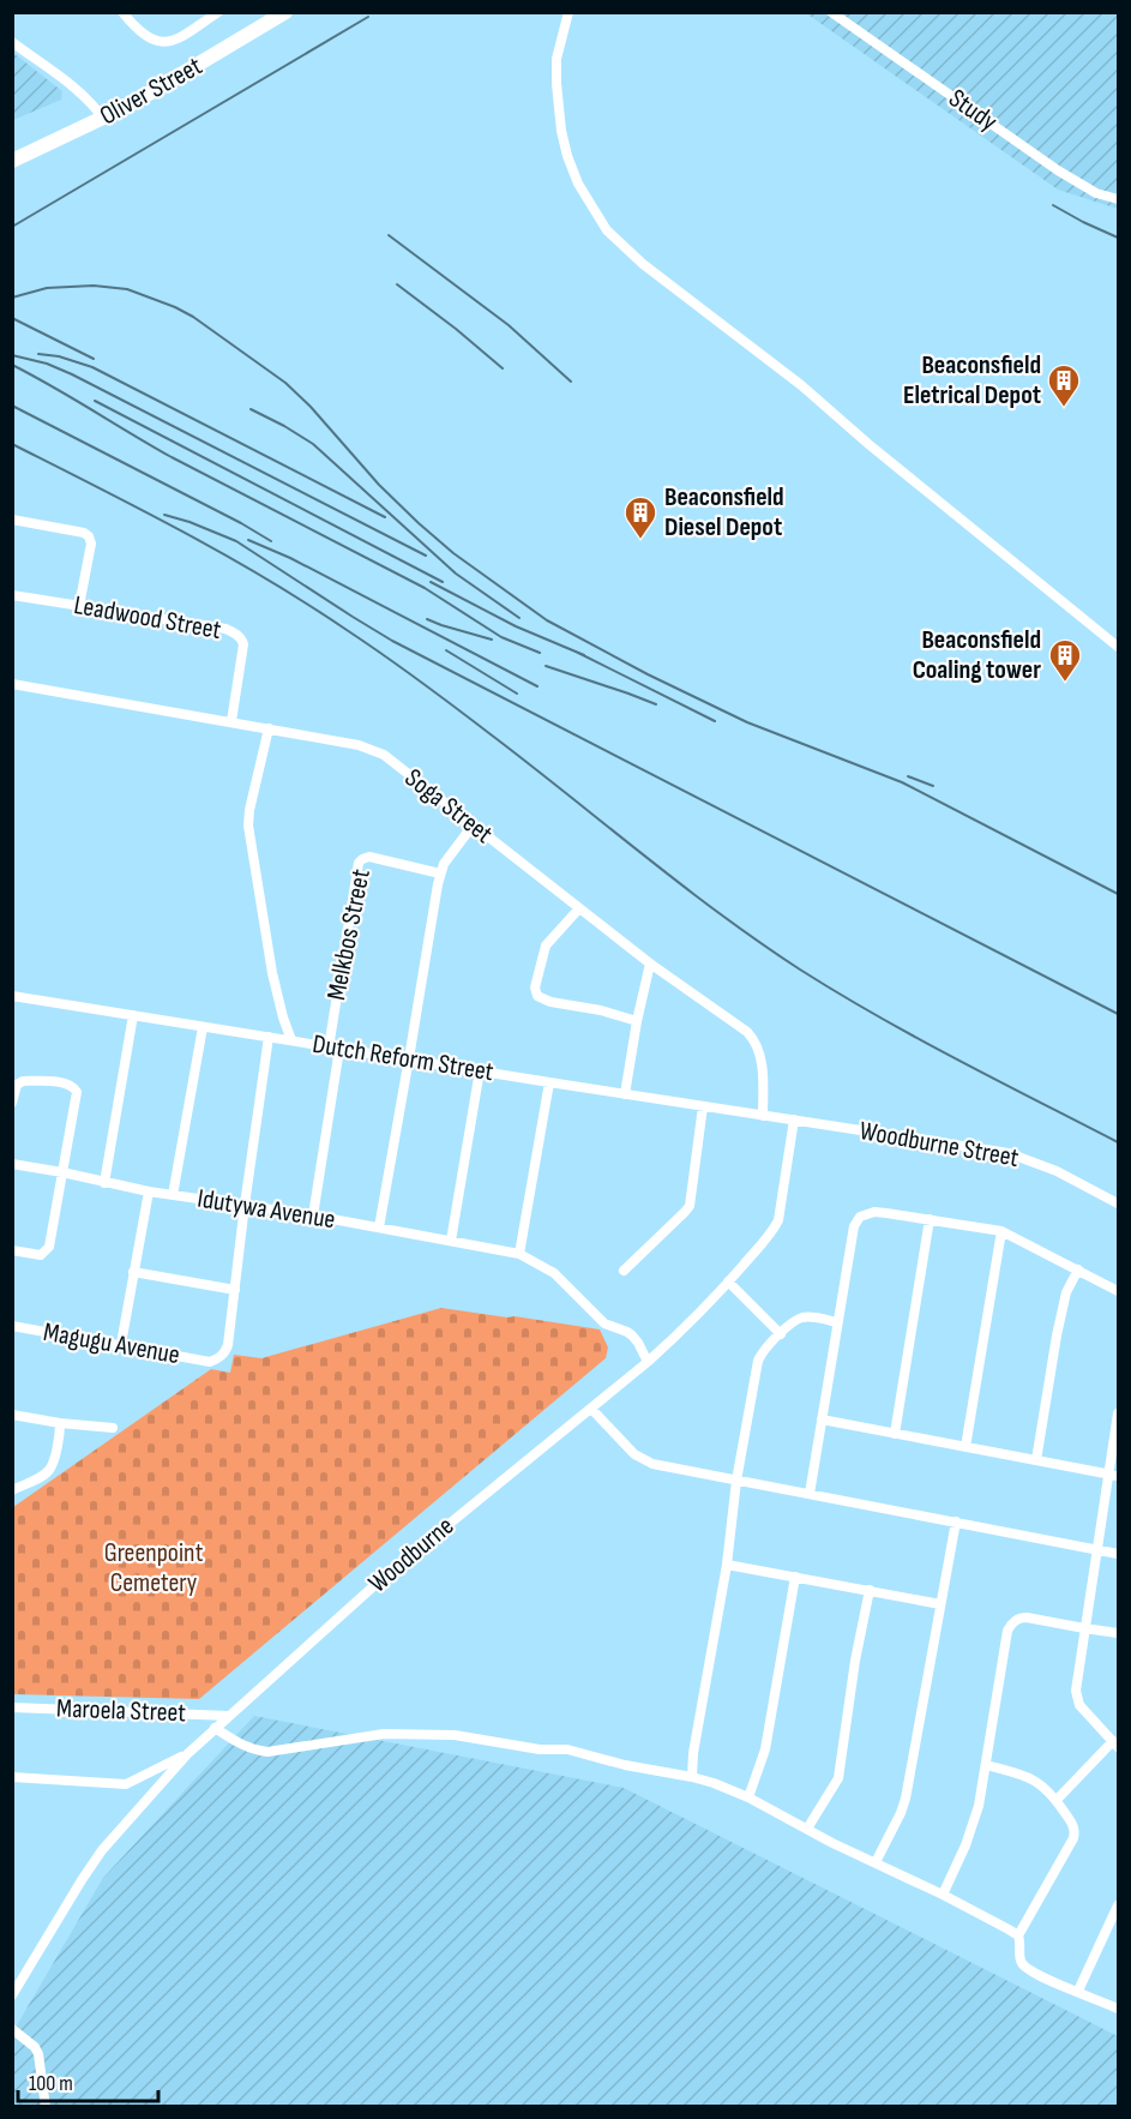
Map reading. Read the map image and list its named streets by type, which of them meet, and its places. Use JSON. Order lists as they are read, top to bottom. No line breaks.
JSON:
{"streets":{"highway":["Oliver Street"],"street":["Study","Leadwood Street","Soga Street","Melkbos Street","Dutch Reform Street","Woodburne Street","Idutywa Avenue","Magugu Avenue","Woodburne","Maroela Street"]},"crossings":[["Leadwood Street","Soga Street"],["Soga Street","Dutch Reform Street"],["Melkbos Street","Dutch Reform Street"],["Dutch Reform Street","Woodburne Street"],["Dutch Reform Street","Woodburne"],["Woodburne Street","Woodburne"],["Idutywa Avenue","Woodburne"],["Woodburne","Maroela Street"]],"parks":["Greenpoint Cemetery"],"places":{"building":["Beaconsfield Eletrical Depot","Beaconsfield Diesel Depot","Beaconsfield Coaling tower"]},"scale_bar":"100 m"}
